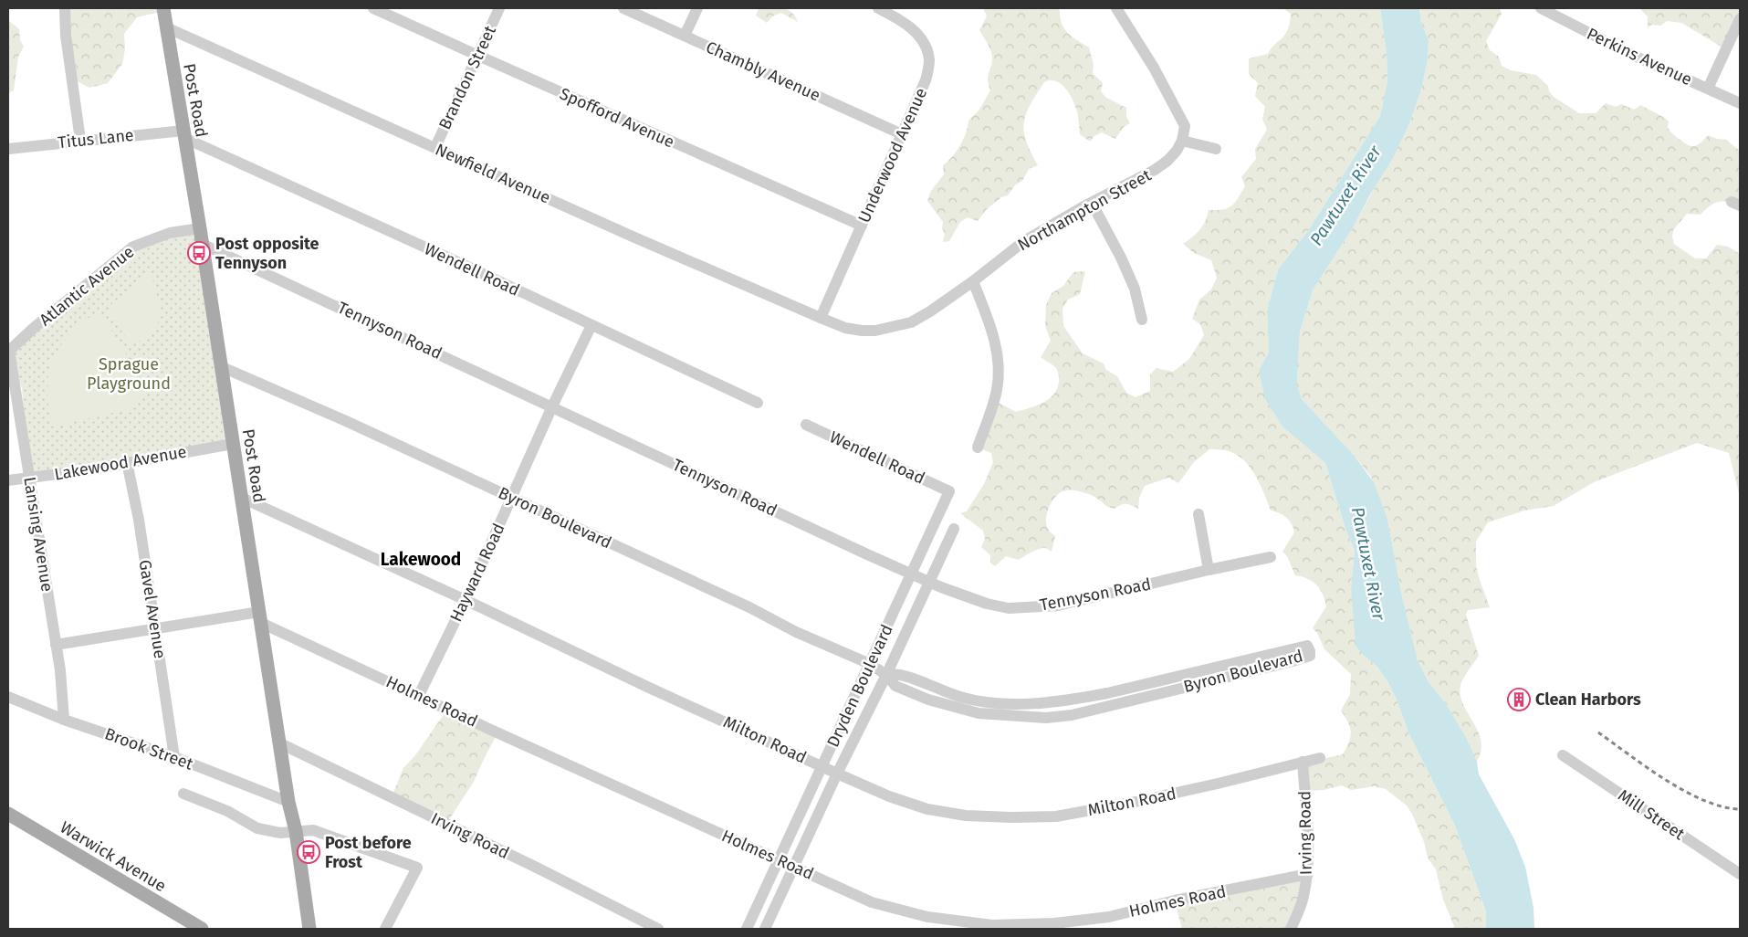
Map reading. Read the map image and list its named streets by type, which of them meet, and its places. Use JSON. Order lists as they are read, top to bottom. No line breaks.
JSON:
{"streets":{"main road":["Post Road","Warwick Avenue"],"street":["Perkins Avenue","Chambly Avenue","Brandon Street","Spofford Avenue","Titus Lane","Underwood Avenue","Newfield Avenue","Northampton Street","Wendell Road","Atlantic Avenue","Tennyson Road","Lakewood Avenue","Byron Boulevard","Lansing Avenue","Hayward Road","Gavel Avenue","Dryden Boulevard","Holmes Road","Milton Road","Brook Street","Mill Street","Irving Road"]},"crossings":[["Chambly Avenue","Underwood Avenue"],["Brandon Street","Spofford Avenue"],["Brandon Street","Newfield Avenue"],["Post Road","Titus Lane"],["Post Road","Newfield Avenue"],["Post Road","Wendell Road"],["Post Road","Atlantic Avenue"],["Post Road","Tennyson Road"],["Post Road","Lakewood Avenue"],["Post Road","Byron Boulevard"],["Post Road","Holmes Road"],["Post Road","Milton Road"],["Post Road","Brook Street"],["Post Road","Irving Road"],["Spofford Avenue","Underwood Avenue"],["Titus Lane","Wendell Road"],["Underwood Avenue","Newfield Avenue"],["Underwood Avenue","Northampton Street"],["Newfield Avenue","Northampton Street"],["Wendell Road","Hayward Road"],["Wendell Road","Dryden Boulevard"],["Atlantic Avenue","Lansing Avenue"],["Tennyson Road","Hayward Road"],["Tennyson Road","Dryden Boulevard"],["Lakewood Avenue","Lansing Avenue"],["Lakewood Avenue","Gavel Avenue"],["Byron Boulevard","Hayward Road"],["Byron Boulevard","Dryden Boulevard"],["Lansing Avenue","Brook Street"],["Hayward Road","Holmes Road"],["Hayward Road","Milton Road"],["Gavel Avenue","Brook Street"],["Dryden Boulevard","Holmes Road"],["Dryden Boulevard","Milton Road"],["Holmes Road","Irving Road"],["Milton Road","Irving Road"]],"districts":["Lakewood"],"water":["Pawtuxet River"],"parks":["Sprague Playground"],"places":{"bus stop":["Post opposite Tennyson","Post before Frost"],"building":["Clean Harbors"]}}
